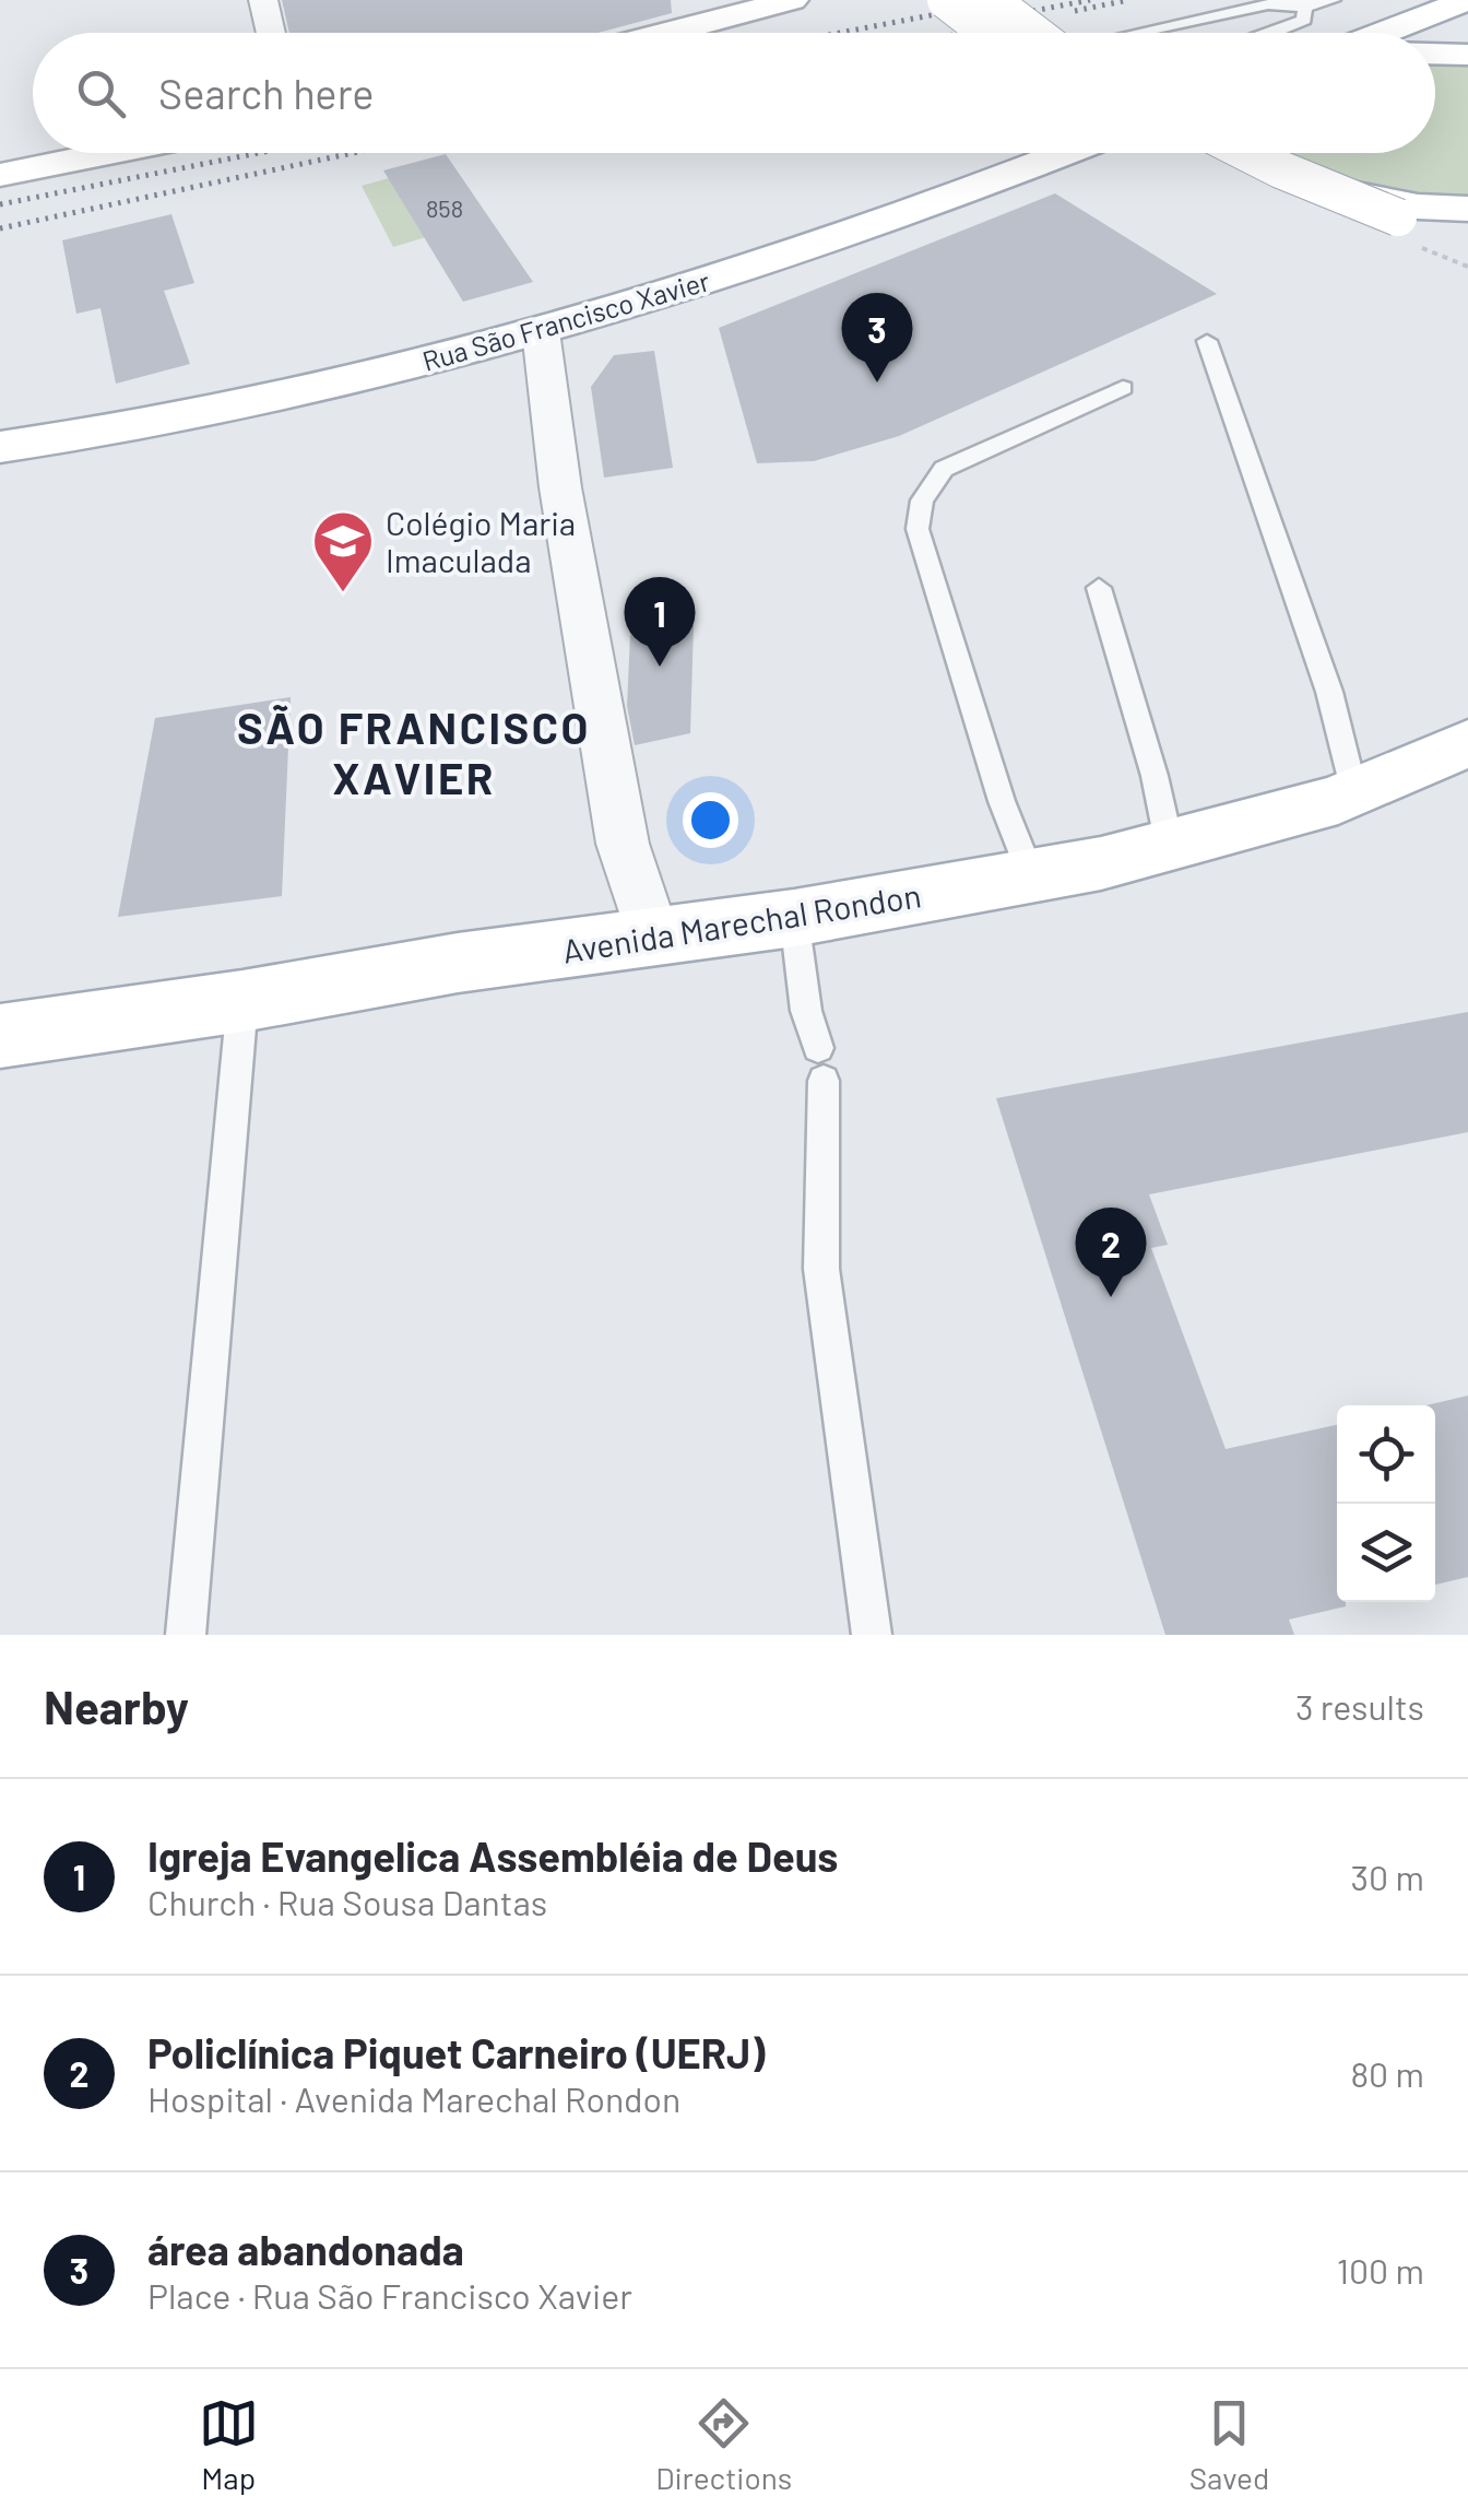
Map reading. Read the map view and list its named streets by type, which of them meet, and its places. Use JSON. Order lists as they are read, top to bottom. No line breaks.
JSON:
{"streets":{"main road":["Rua São Francisco Xavier","Avenida Marechal Rondon"]},"districts":["SÃO FRANCISCO XAVIER"],"places":{"school or university":["Colégio Maria Imaculada"]},"house_numbers":["858"],"page":{"search":"Search here","pins":["3","1","2"],"heading":["Nearby","3 results"],"list":[{"mark":"1","name":"Igreja Evangelica Assembléia de Deus","note":"Church · Rua Sousa Dantas","value":"30 m"},{"mark":"2","name":"Policlínica Piquet Carneiro (UERJ)","note":"Hospital · Avenida Marechal Rondon","value":"80 m"},{"mark":"3","name":"área abandonada","note":"Place · Rua São Francisco Xavier","value":"100 m"}],"nav":["Map","Directions","Saved"]}}
